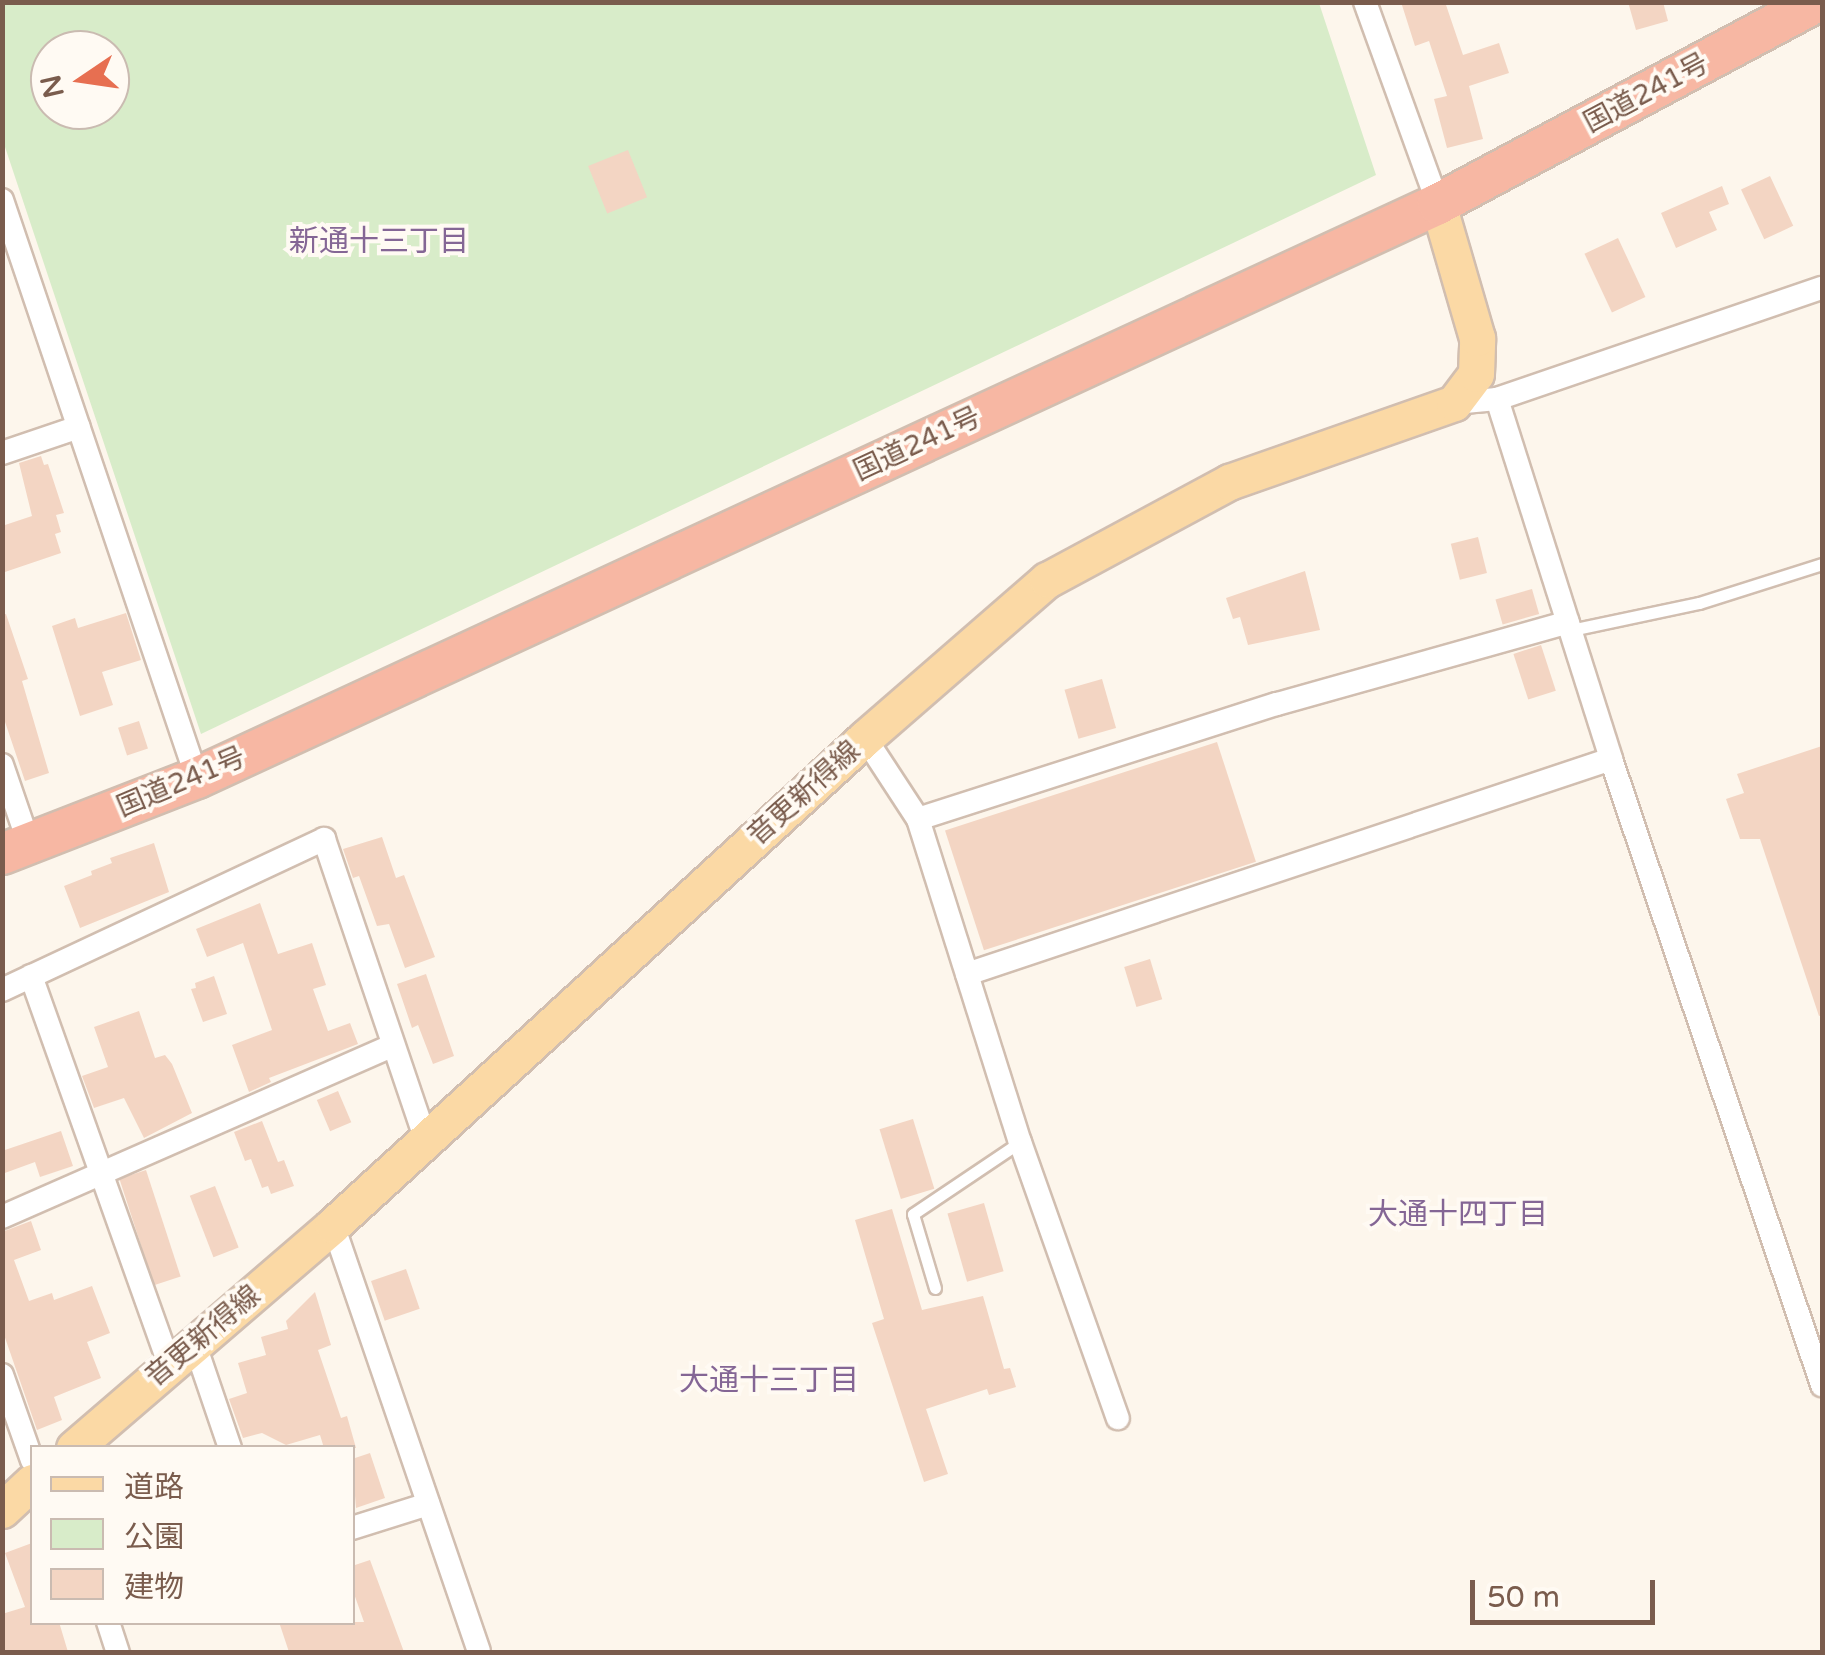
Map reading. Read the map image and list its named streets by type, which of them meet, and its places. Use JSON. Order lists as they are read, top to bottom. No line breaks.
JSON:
{"streets":{"highway":["国道241号"],"main road":["音更新得線"]},"districts":["新通十三丁目","大通十四丁目","大通十三丁目"],"legend":["道路","公園","建物"],"scale_bar":"50 m","north":"left"}
